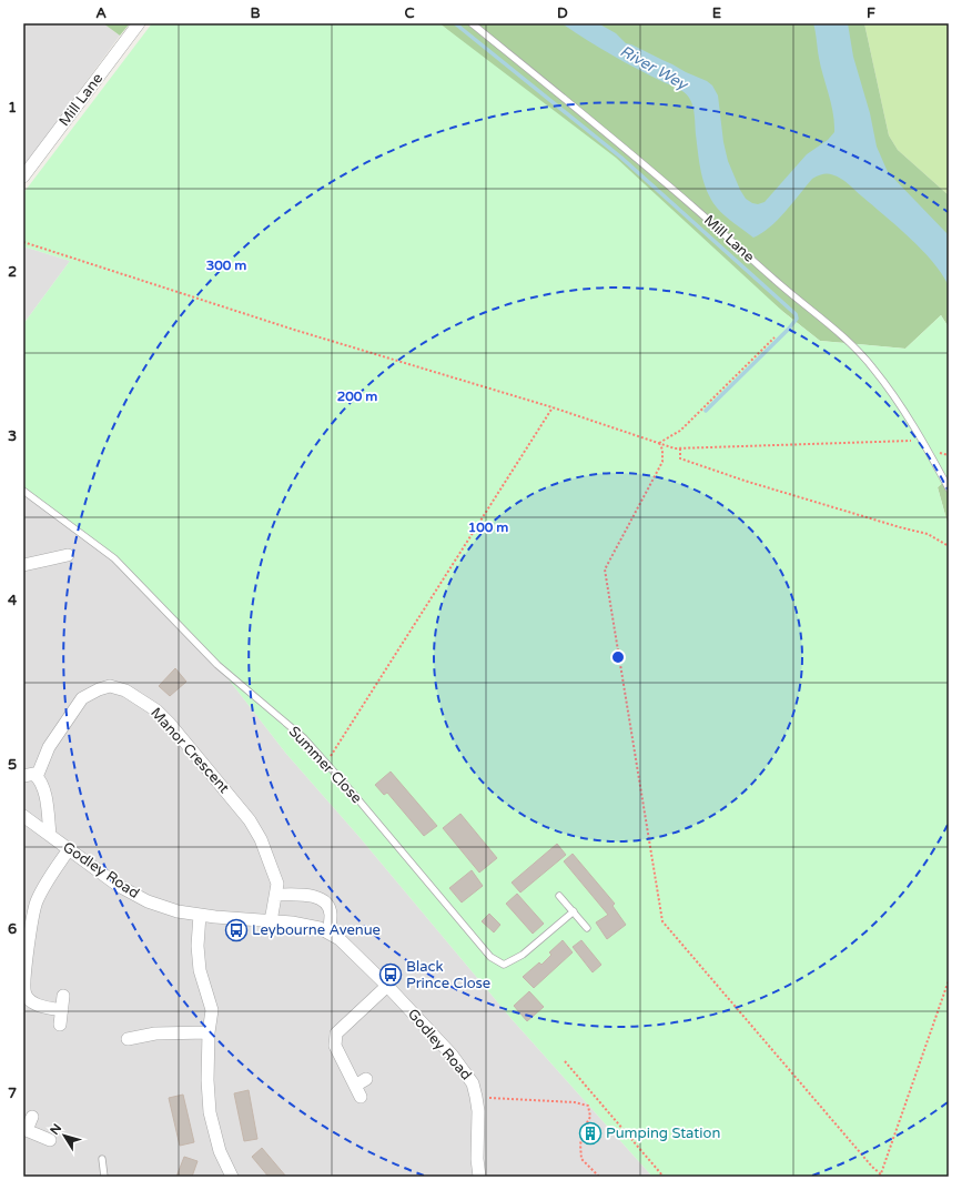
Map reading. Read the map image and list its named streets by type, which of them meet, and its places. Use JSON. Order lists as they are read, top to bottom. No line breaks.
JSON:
{"streets":{"street":["Mill Lane","Manor Crescent","Godley Road"],"lane":["Summer Close"]},"crossings":[["Manor Crescent","Godley Road"]],"water":["River Wey"],"places":{"bus stop":["Leybourne Avenue","Black Prince Close"],"building":["Pumping Station"]},"north":"top left","grid":{"columns":["A","B","C","D","E","F"],"rows":["1","2","3","4","5","6","7"]},"rings":["300 m","200 m","100 m"]}
